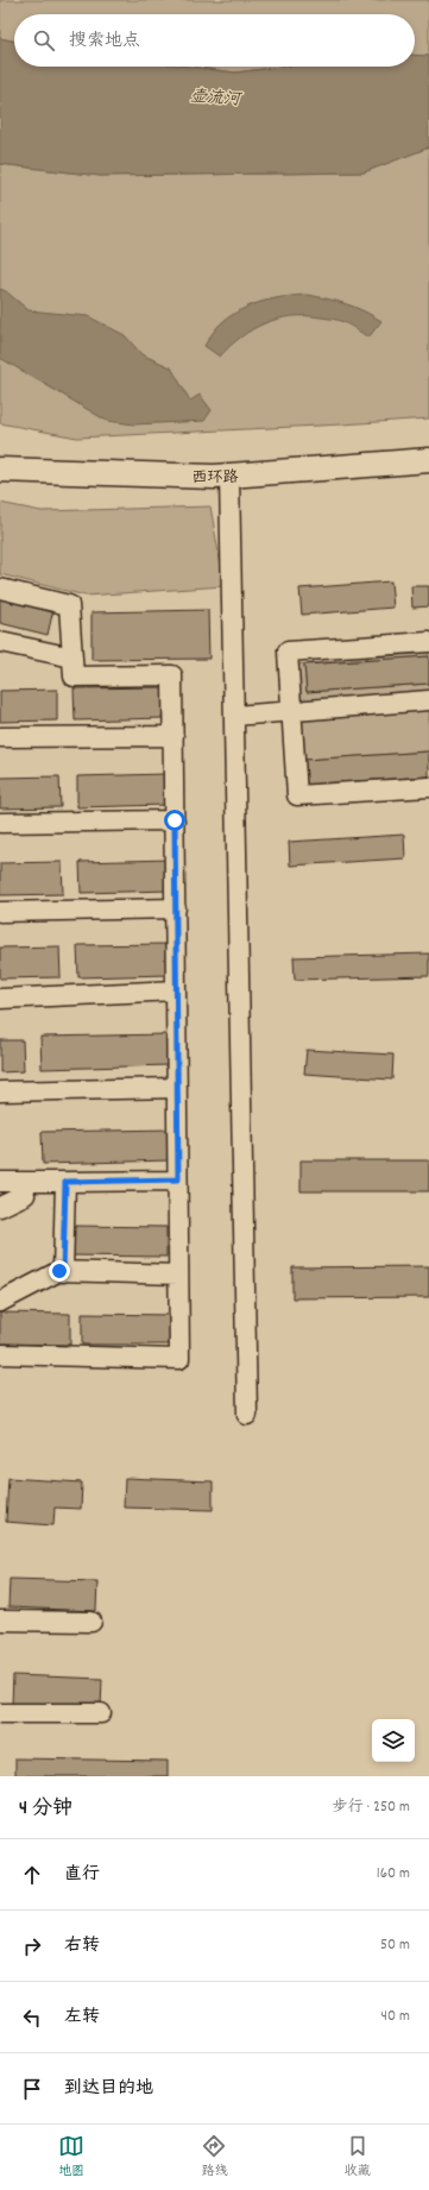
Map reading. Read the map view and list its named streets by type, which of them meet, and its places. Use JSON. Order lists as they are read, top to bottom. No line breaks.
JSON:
{"streets":{"main road":["西环路"]},"water":["壶流河"],"page":{"search":"搜索地点","heading":["4 分钟","步行 · 250 m"],"list":[["直行","160 m"],["右转","50 m"],["左转","40 m"],"到达目的地"],"nav":["地图","路线","收藏"]}}
